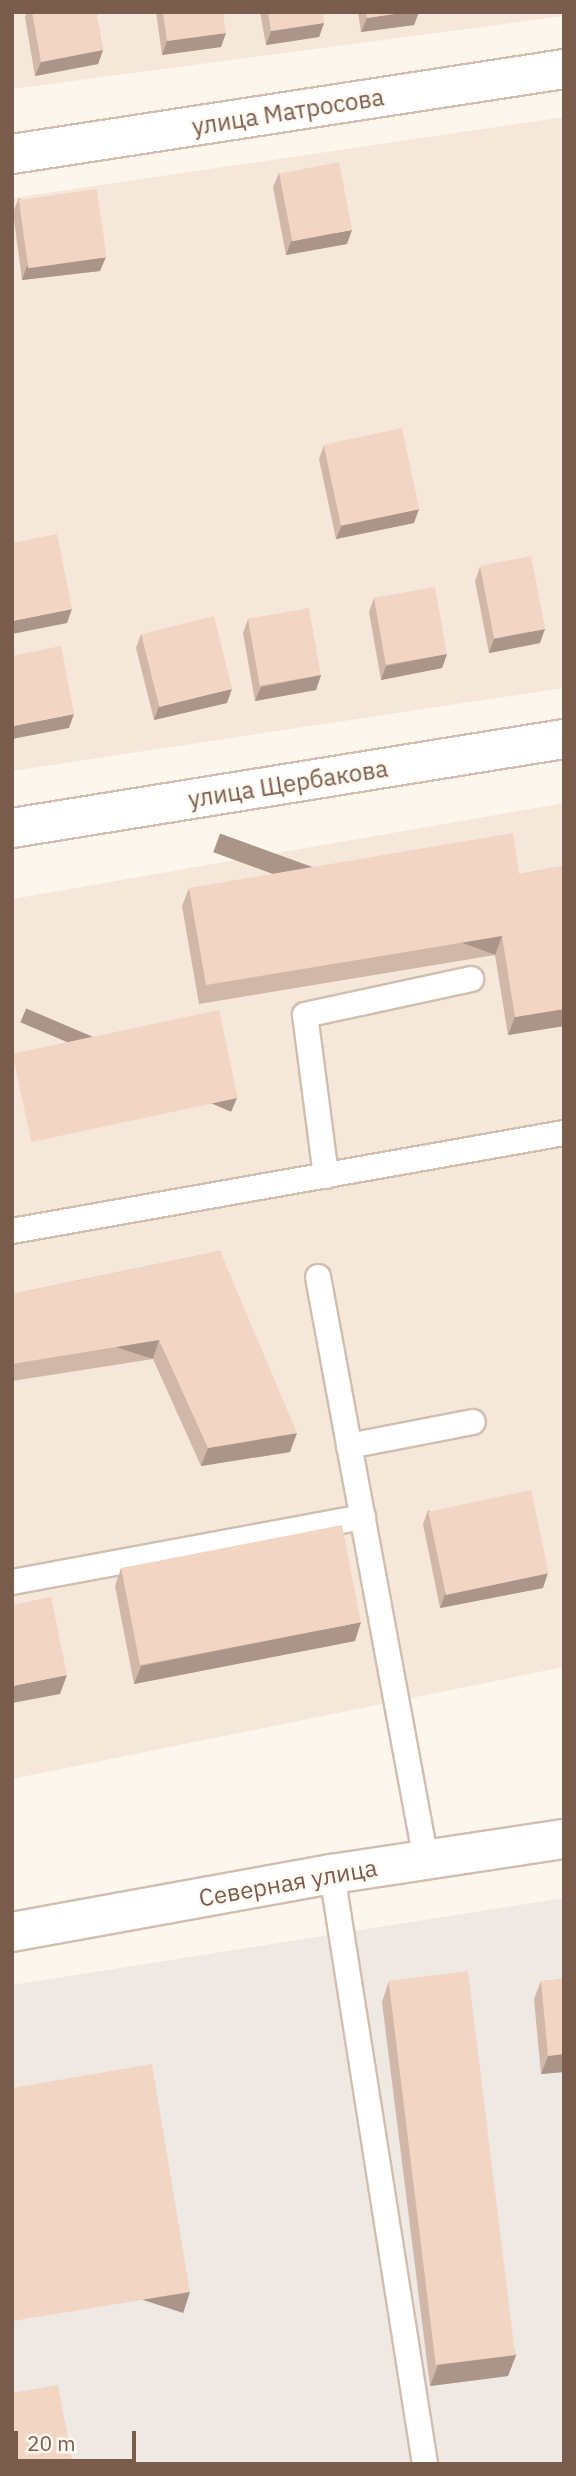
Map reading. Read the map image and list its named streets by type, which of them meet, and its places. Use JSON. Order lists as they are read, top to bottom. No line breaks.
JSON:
{"streets":{"street":["улица Матросова","улица Щербакова","Северная улица"]},"scale_bar":"20 m"}
